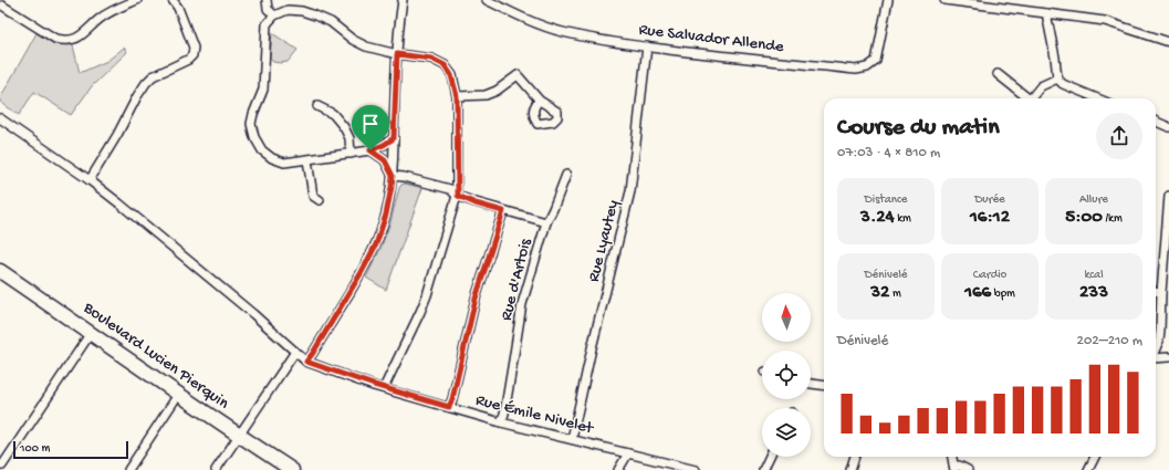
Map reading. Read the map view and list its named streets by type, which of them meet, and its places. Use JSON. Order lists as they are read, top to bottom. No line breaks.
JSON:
{"streets":{"main road":["Boulevard Lucien Pierquin"],"street":["Rue Salvador Allende","Rue Lyautey","Rue d'Artois","Rue Émile Nivelet"]},"crossings":[["Rue Salvador Allende","Rue Lyautey"],["Rue Lyautey","Rue Émile Nivelet"],["Rue d'Artois","Rue Émile Nivelet"]],"scale_bar":"100 m","north":"top","page":{"heading":["Course du matin","07:03 · 4 × 810 m"],"stats":[["Distance","3.24 km"],["Durée","16:12"],["Allure","5:00 /km"],["Dénivelé","32 m"],["Cardio","166 bpm"],["kcal","233"]],"chart":["Dénivelé","202–210 m"],"scale":"100 m"}}
